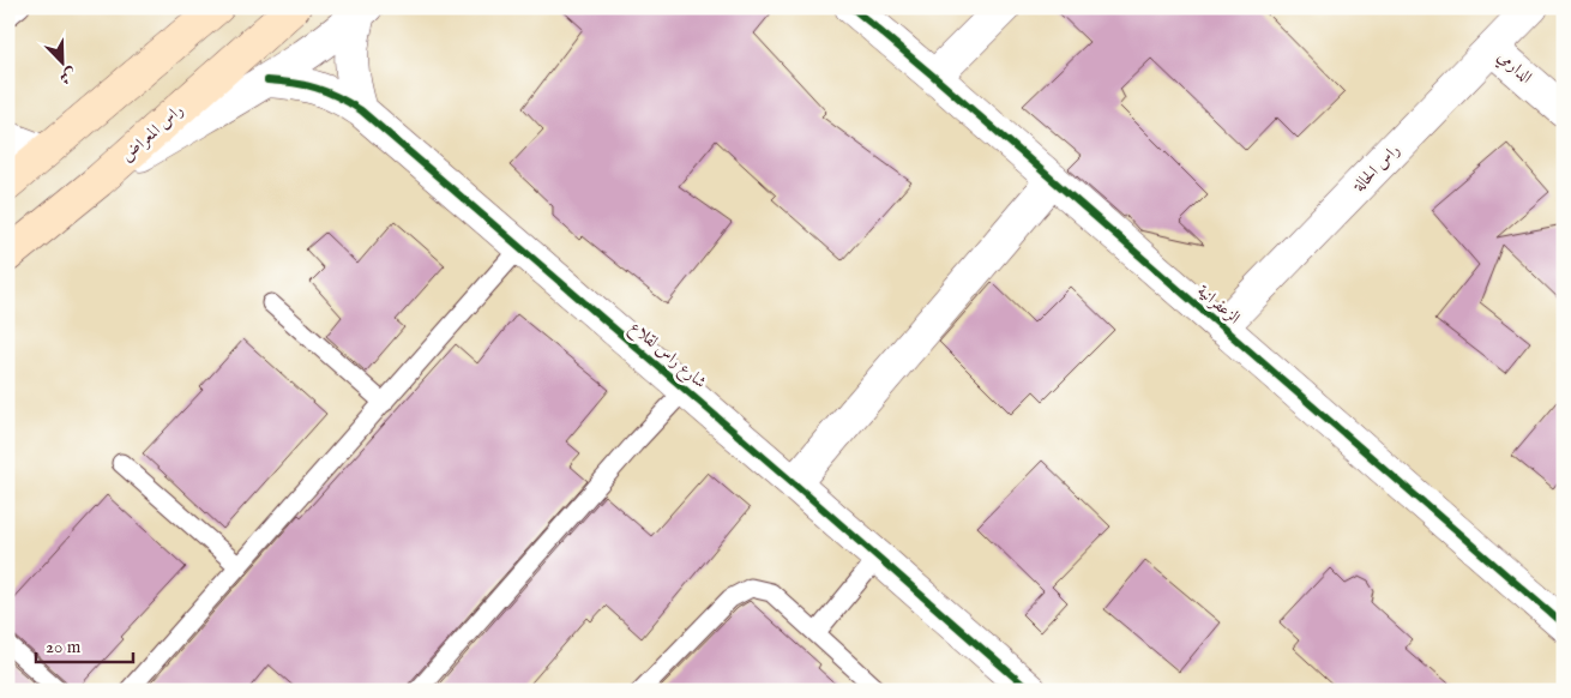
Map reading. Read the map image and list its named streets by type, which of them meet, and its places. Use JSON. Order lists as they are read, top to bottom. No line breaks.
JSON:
{"streets":{"street":["الدارمي","راس المعراض","راس الحالة","الزعفرانية","شارع راس لقلاع"]},"crossings":[["الدارمي","راس الحالة"],["راس الحالة","الزعفرانية"]],"scale_bar":"20 m","north":"bottom right"}
